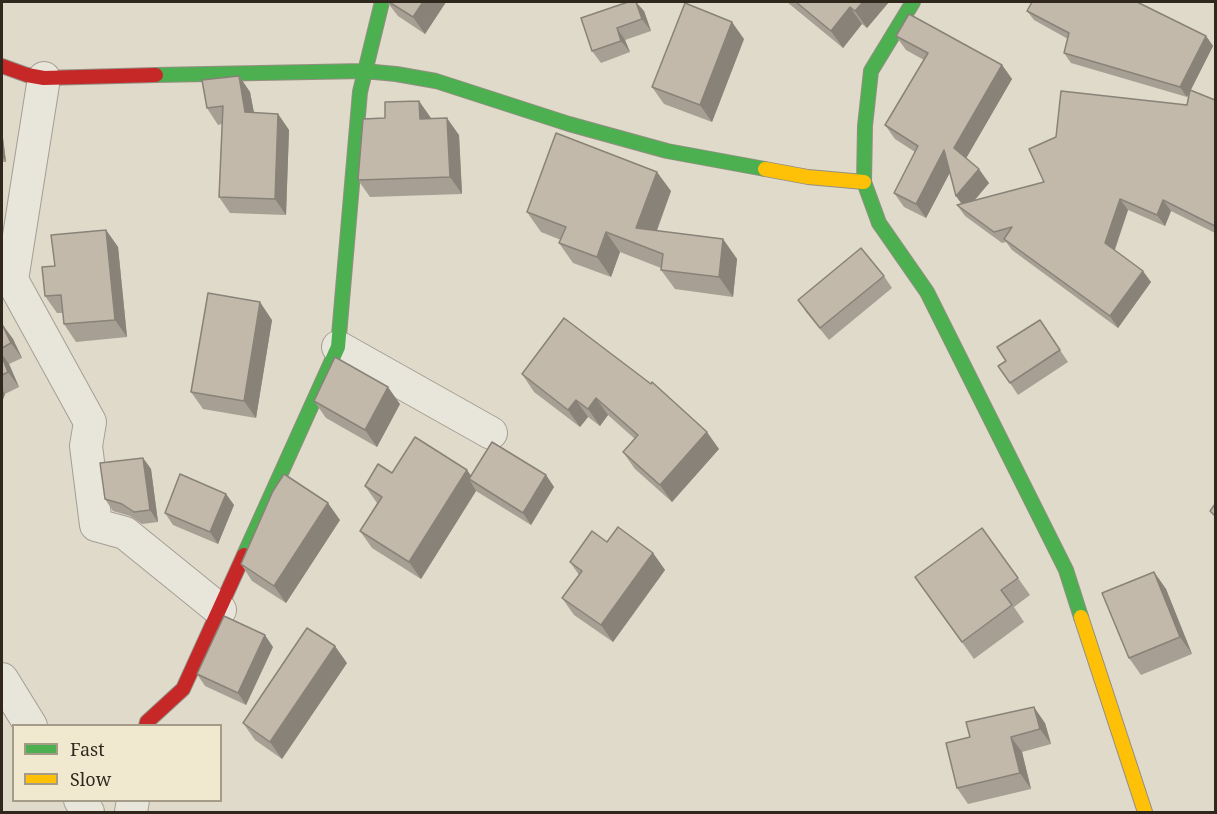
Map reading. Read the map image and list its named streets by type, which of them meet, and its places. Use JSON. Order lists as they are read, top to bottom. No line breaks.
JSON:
{"legend":["Fast","Slow"]}
